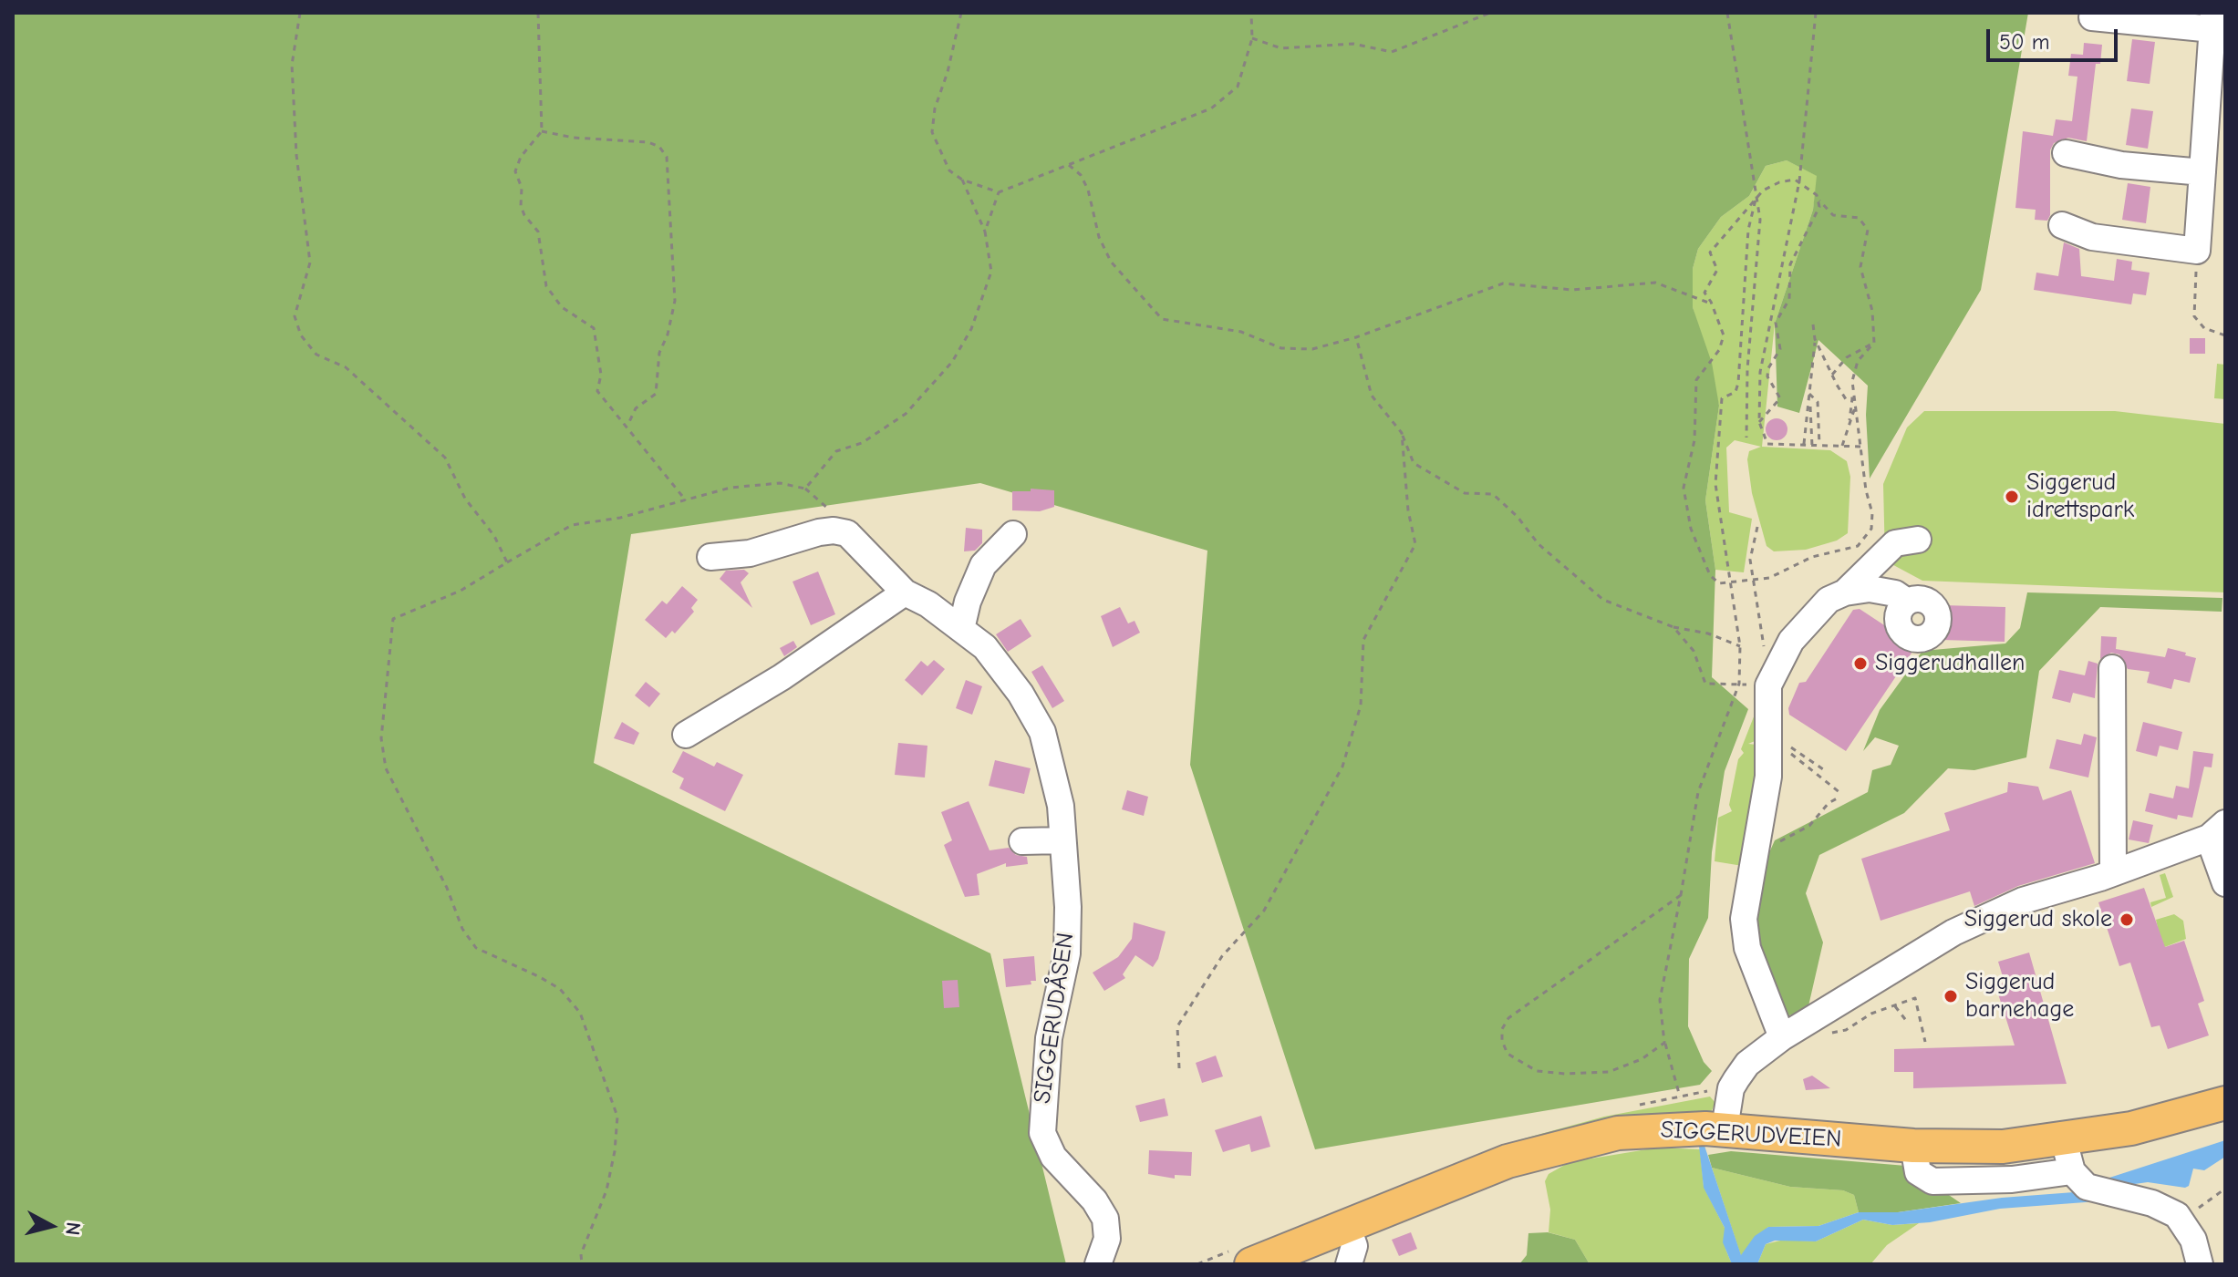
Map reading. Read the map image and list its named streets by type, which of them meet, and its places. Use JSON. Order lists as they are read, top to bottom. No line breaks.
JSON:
{"streets":{"main road":["SIGGERUDVEIEN"],"street":["SIGGERUDÅSEN"]},"places":["Siggerud idrettspark","Siggerudhallen","Siggerud skole","Siggerud barnehage"],"scale_bar":"50 m","north":"right"}
